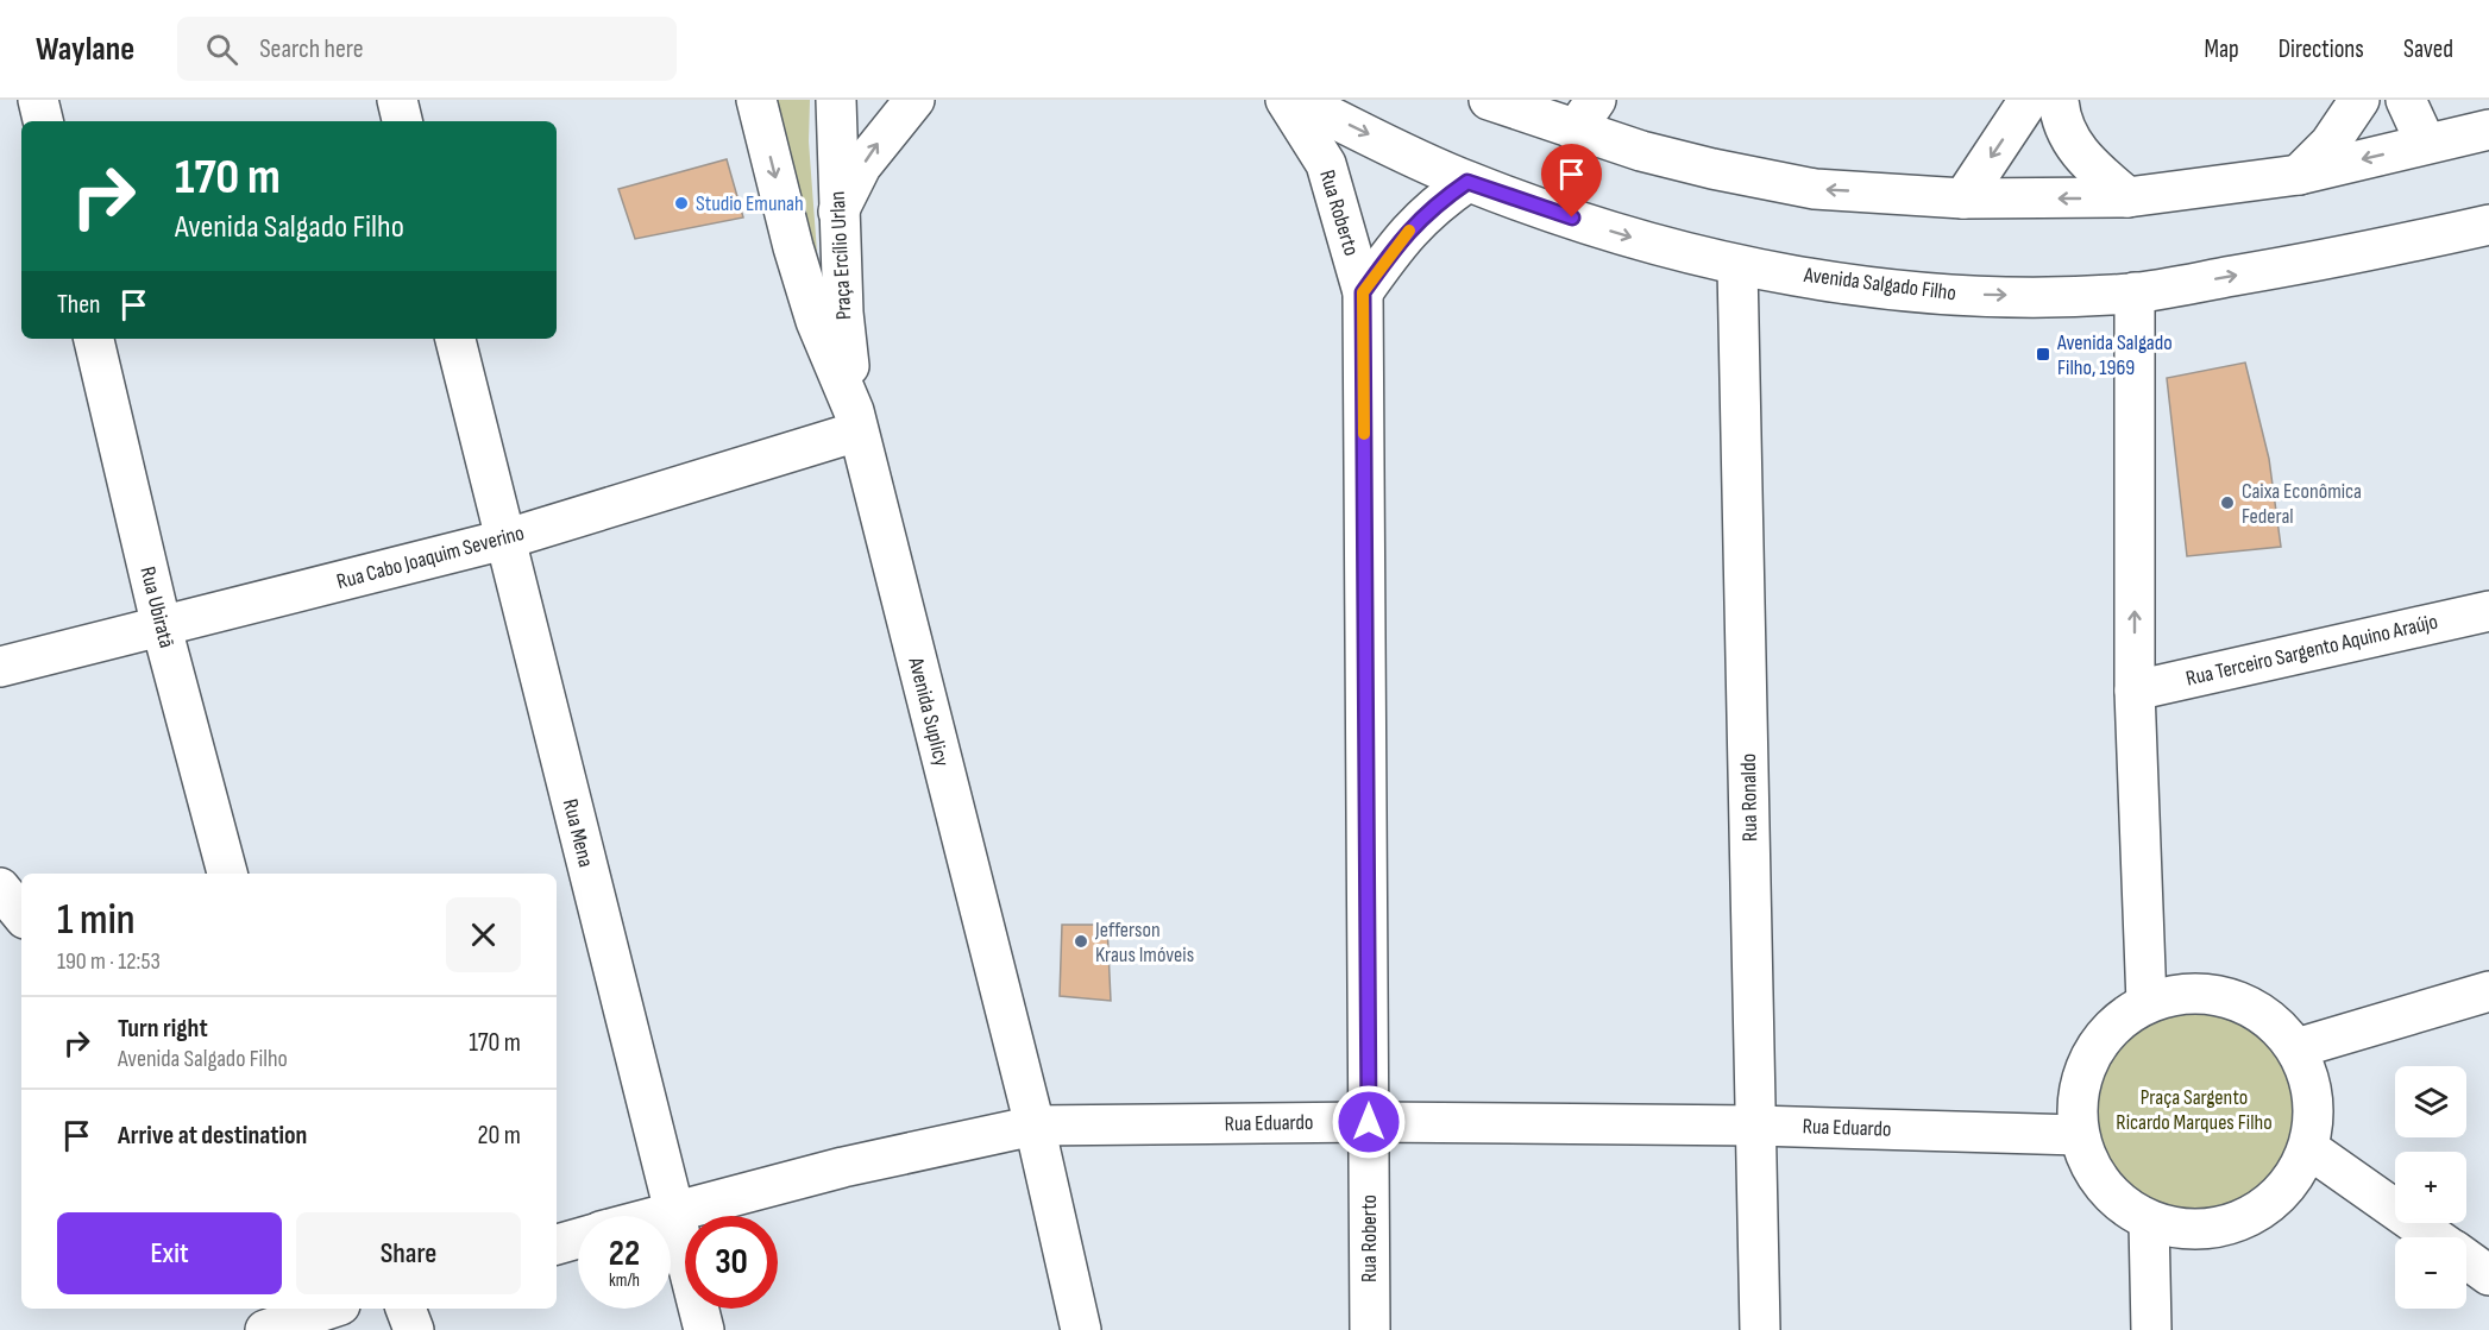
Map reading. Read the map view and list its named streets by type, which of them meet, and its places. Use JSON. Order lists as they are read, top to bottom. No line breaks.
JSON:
{"streets":{"street":["Rua Roberto","Praça Ercílio Urlan","Avenida Salgado Filho","Rua Cabo Joaquim Severino","Rua Ubiratã","Rua Terceiro Sargento Aquino Araújo","Avenida Suplicy","Rua Ronaldo","Rua Mena","Rua Eduardo"]},"crossings":[["Rua Roberto","Avenida Salgado Filho"],["Rua Roberto","Rua Eduardo"],["Praça Ercílio Urlan","Rua Cabo Joaquim Severino"],["Praça Ercílio Urlan","Avenida Suplicy"],["Avenida Salgado Filho","Rua Ronaldo"],["Rua Cabo Joaquim Severino","Rua Ubiratã"],["Rua Cabo Joaquim Severino","Avenida Suplicy"],["Rua Cabo Joaquim Severino","Rua Mena"],["Avenida Suplicy","Rua Eduardo"],["Rua Ronaldo","Rua Eduardo"],["Rua Mena","Rua Eduardo"]],"parks":["Praça Sargento Ricardo Marques Filho"],"places":{"other":["Studio Emunah","Caixa Econômica Federal","Jefferson Kraus Imóveis"],"transit":["Avenida Salgado Filho, 1969"]},"page":{"header":"Waylane","search":"Search here","nav":["Map","Directions","Saved"],"turn":["170 m","Avenida Salgado Filho"],"then":"Then","heading":["1 min","190 m · 12:53"],"list":[{"name":"Turn right","note":"Avenida Salgado Filho","value":"170 m"},{"name":"Arrive at destination","value":"20 m"}],"map_buttons":["+","−"],"buttons":["Exit","Share"],"speed":"22 km/h","limit":"30"}}
